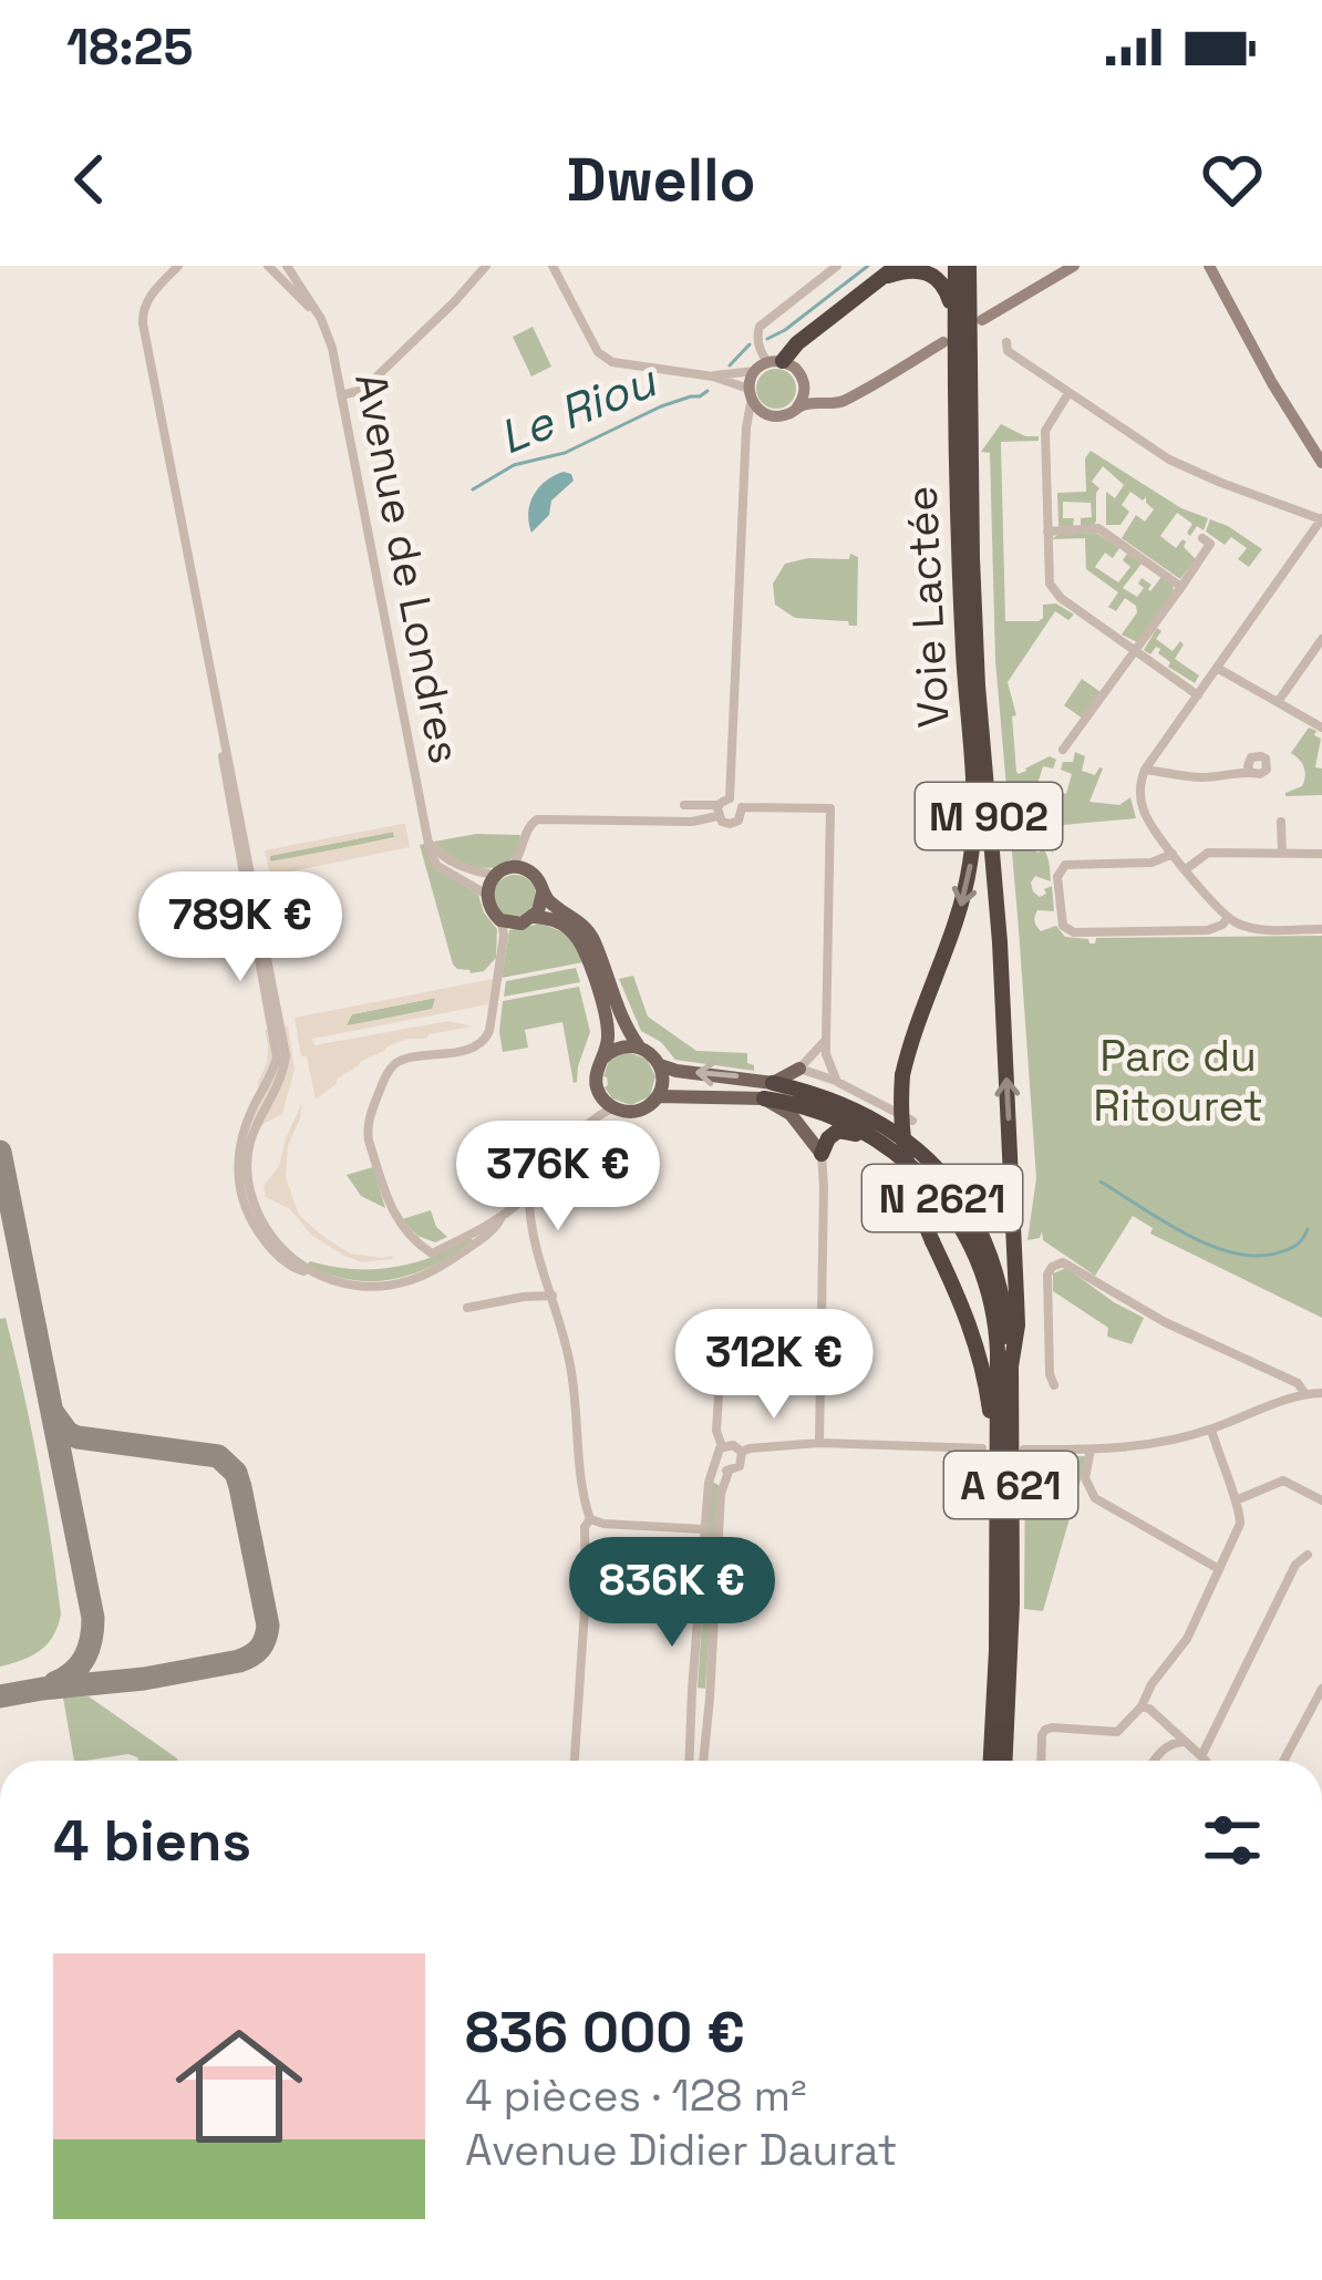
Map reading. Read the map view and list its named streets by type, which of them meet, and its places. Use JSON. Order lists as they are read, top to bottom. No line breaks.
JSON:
{"streets":{"highway":["Voie Lactée","M 902","N 2621","A 621"],"street":["Avenue de Londres"]},"crossings":[["Voie Lactée","N 2621"],["Voie Lactée","A 621"],["N 2621","A 621"]],"water":["Le Riou"],"parks":["Parc du Ritouret"],"page":{"status":"18:25","header":"Dwello","price":["789K €","376K €","312K €","836K €"],"heading":"4 biens","list":[{"name":"836 000 €","note":"4 pièces · 128 m² · Avenue Didier Daurat"}]}}
